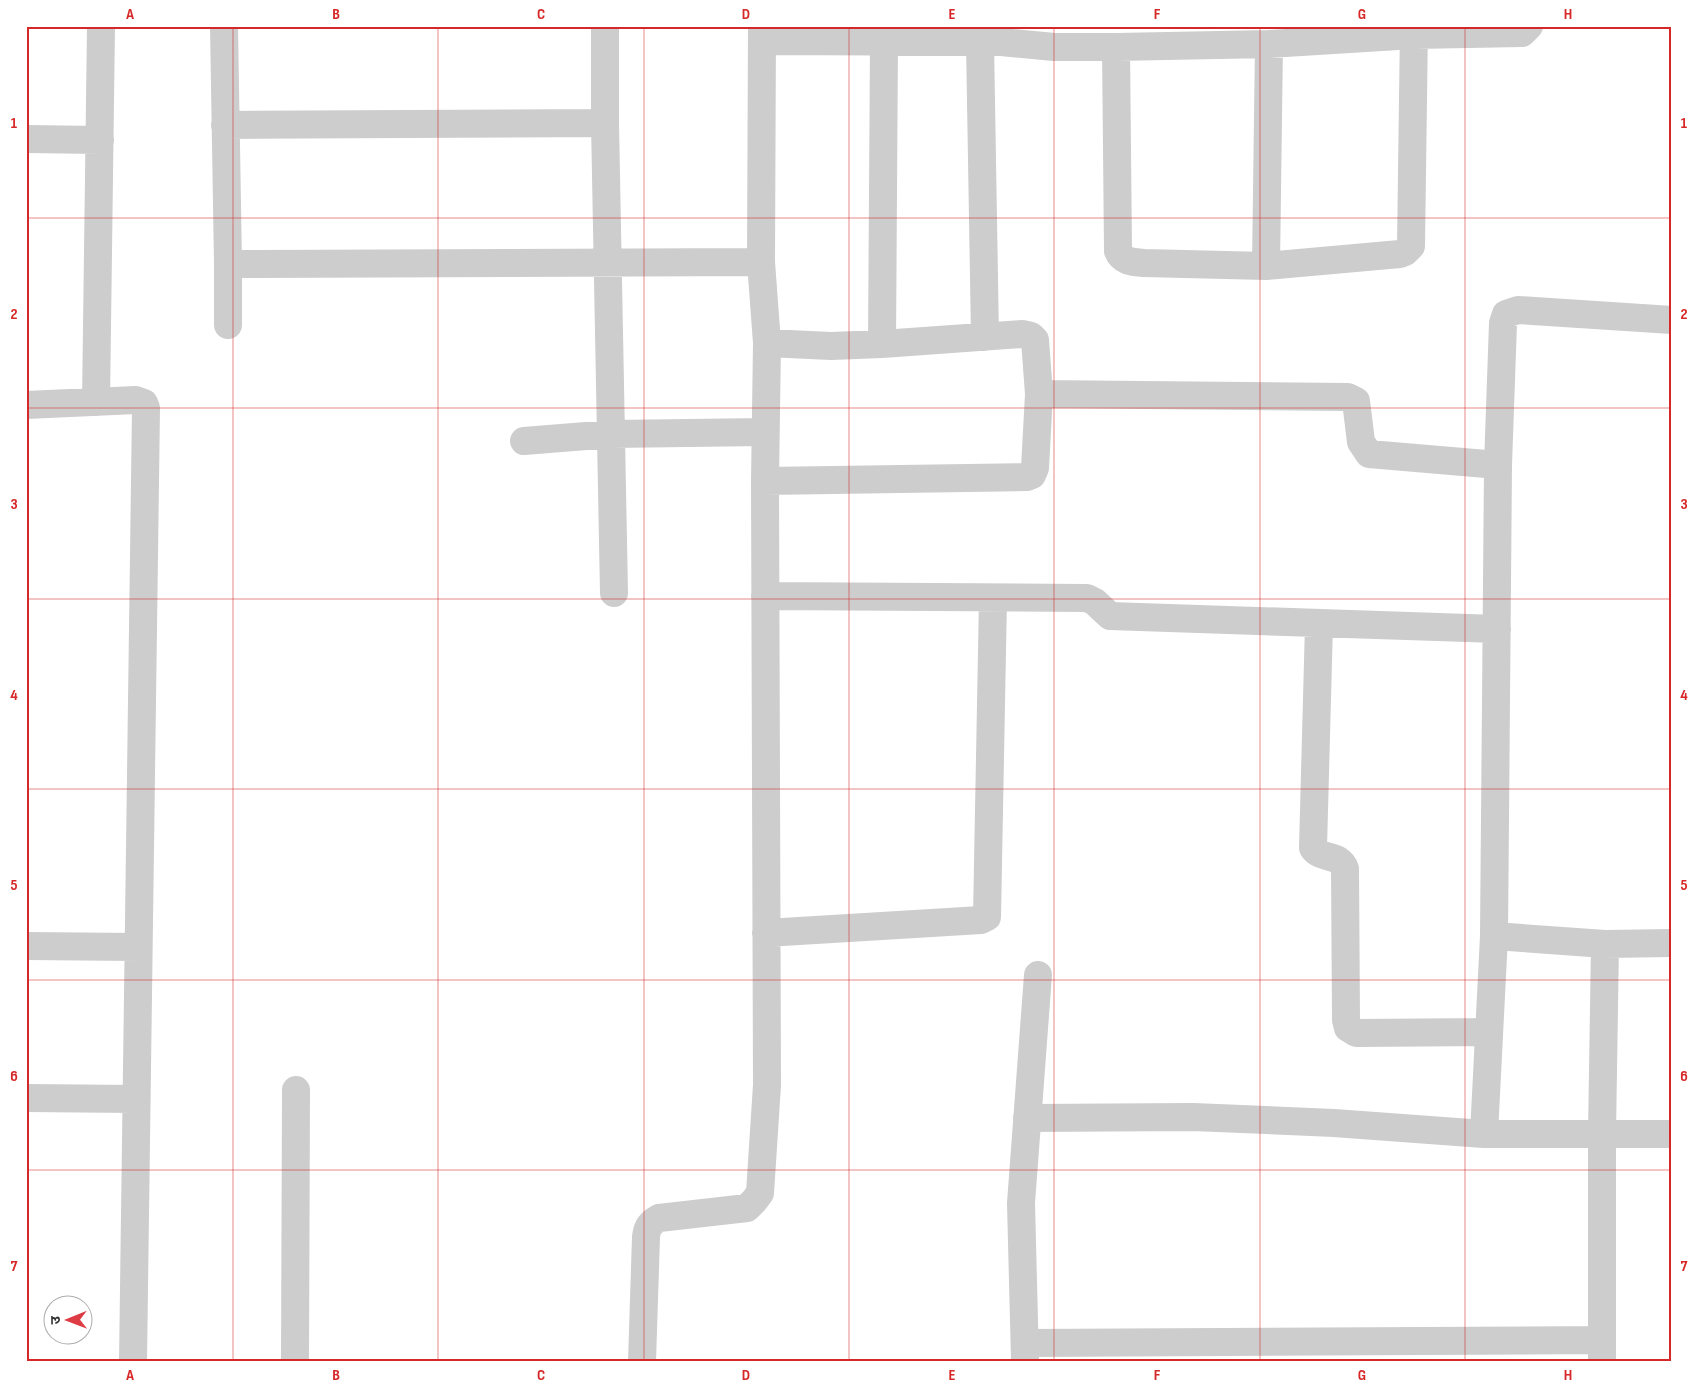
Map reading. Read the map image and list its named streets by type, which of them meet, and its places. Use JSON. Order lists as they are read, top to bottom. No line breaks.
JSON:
{"north":"left","grid":{"columns":["A","B","C","D","E","F","G","H"],"rows":["1","2","3","4","5","6","7"]}}
